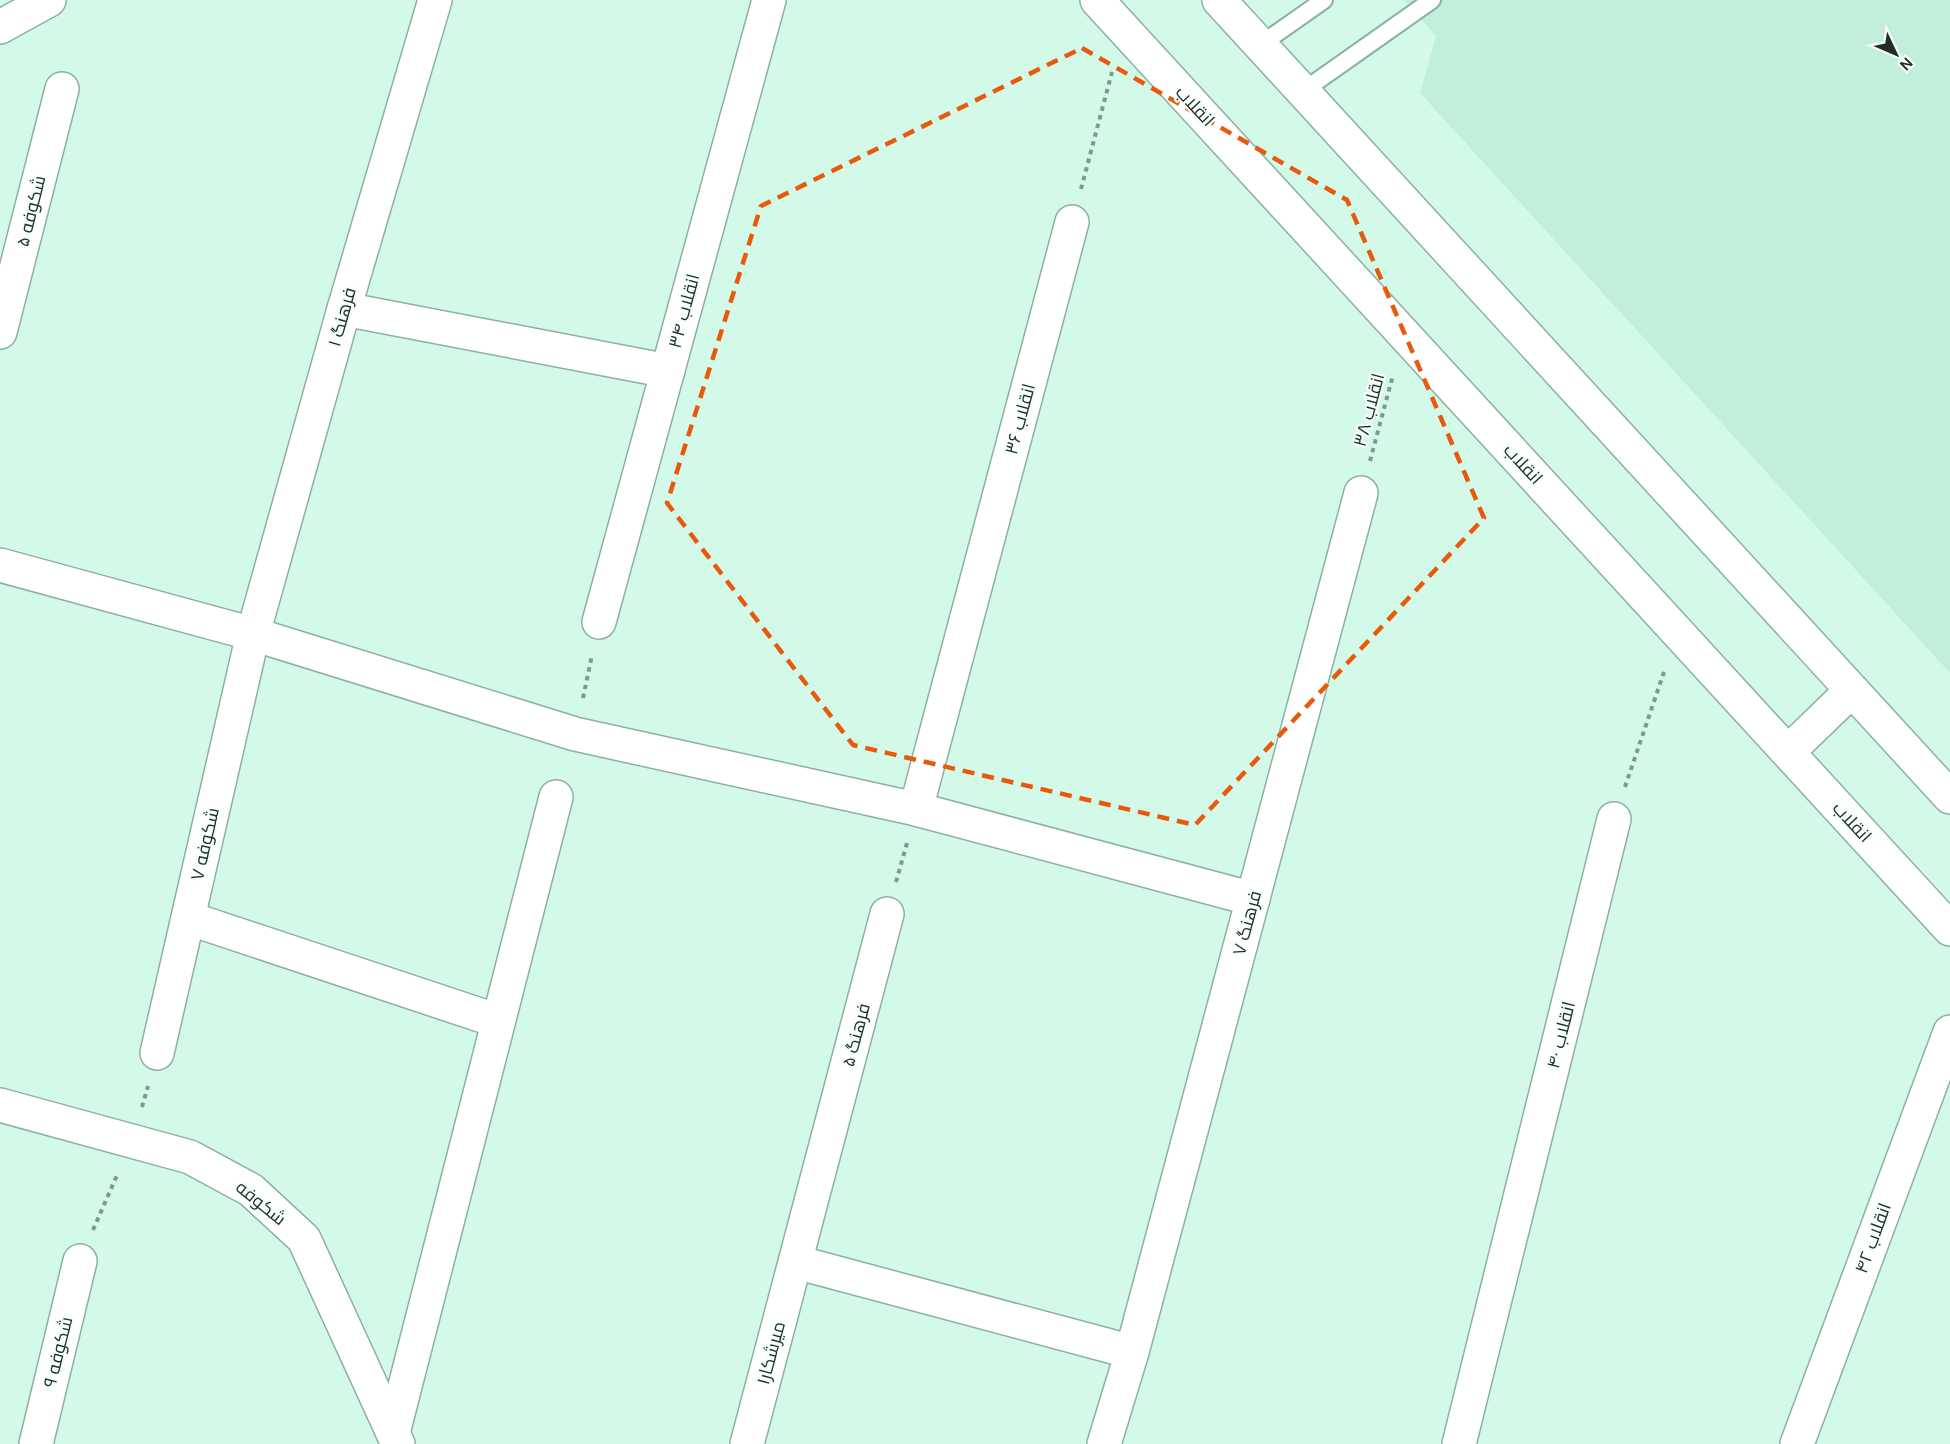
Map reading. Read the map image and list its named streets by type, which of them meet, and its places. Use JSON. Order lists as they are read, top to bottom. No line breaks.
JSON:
{"streets":{"street":["انقلاب","شکوفه ۵","انقلاب ۳۴","فرهنگ ۱","انقلاب ۳۶","شکوفه ۷","فرهنگ ۷","فرهنگ ۵","انقلاب ۴۰","شکوفه","انقلاب ۴۲","شکوفه ۹","میرشکار۱"],"path":["انقلاب ۳۸"]},"crossings":[["انقلاب","انقلاب ۳۸"],["فرهنگ ۱","شکوفه ۷"],["انقلاب ۳۸","فرهنگ ۷"],["فرهنگ ۵","میرشکار۱"]],"north":"bottom right"}
